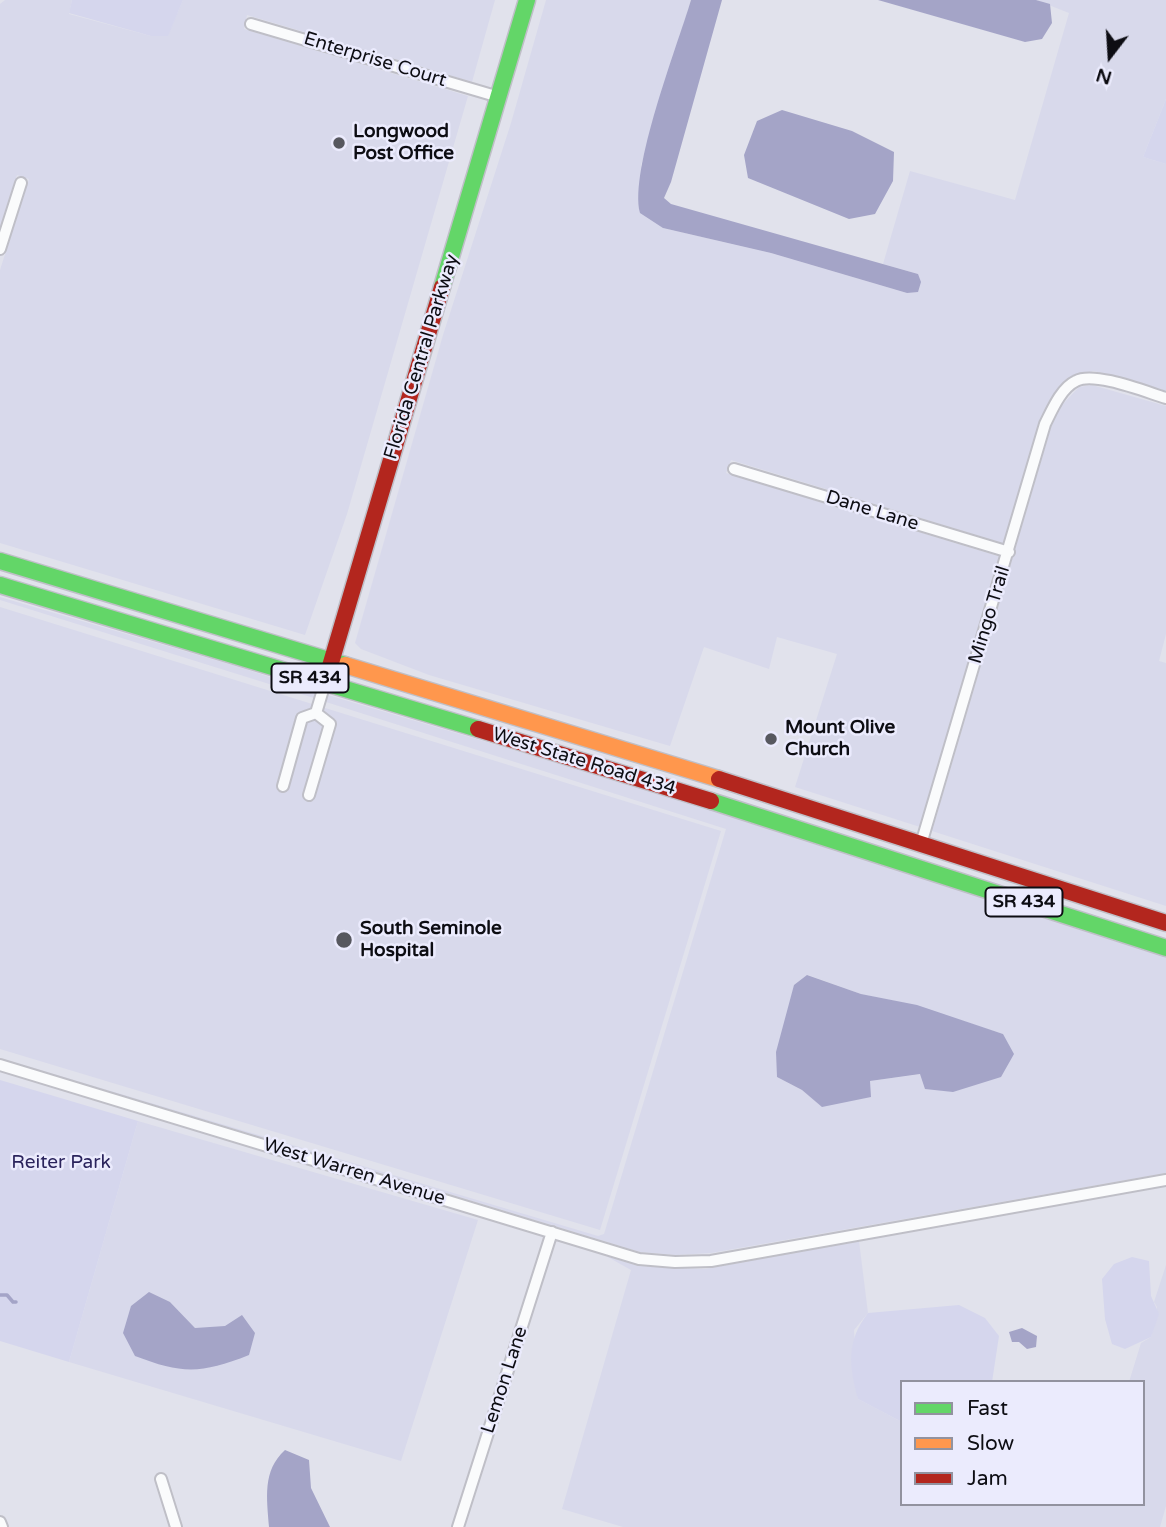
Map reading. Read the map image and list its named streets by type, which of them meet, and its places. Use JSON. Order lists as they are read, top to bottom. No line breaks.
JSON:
{"streets":{"main road":["Florida Central Parkway","SR 434","West State Road 434"],"street":["Enterprise Court","Dane Lane","Mingo Trail","West Warren Avenue","Lemon Lane"]},"crossings":[["Enterprise Court","Florida Central Parkway"],["Florida Central Parkway","West State Road 434"],["Dane Lane","Mingo Trail"],["Mingo Trail","West State Road 434"],["West Warren Avenue","Lemon Lane"]],"parks":["Reiter Park"],"places":["Longwood Post Office","Mount Olive Church","South Seminole Hospital"],"legend":["Fast","Slow","Jam"],"north":"bottom"}
